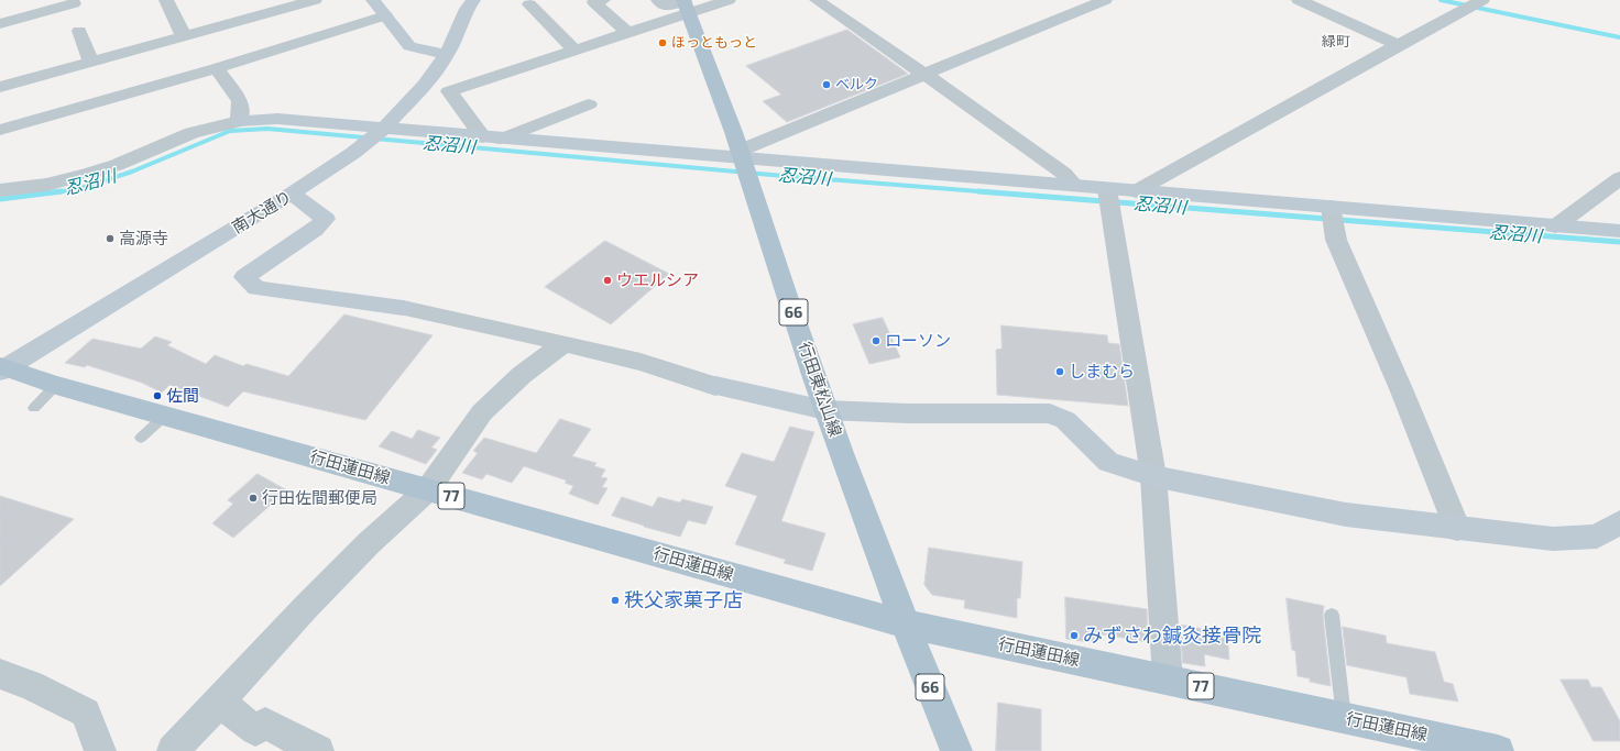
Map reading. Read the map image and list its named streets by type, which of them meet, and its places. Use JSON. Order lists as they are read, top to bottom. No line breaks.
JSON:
{"streets":{"main road":["66","行田東松山線","行田蓮田線","77"],"street":["南大通り"]},"crossings":[["南大通り","行田蓮田線"],["行田東松山線","行田蓮田線"]],"districts":["緑町"],"water":["忍沼川"],"places":["ほっともっと","ベルク","高源寺","ウエルシア","ローソン","しまむら","佐間","行田佐間郵便局","秩父家菓子店","みずさわ鍼灸接骨院"]}
